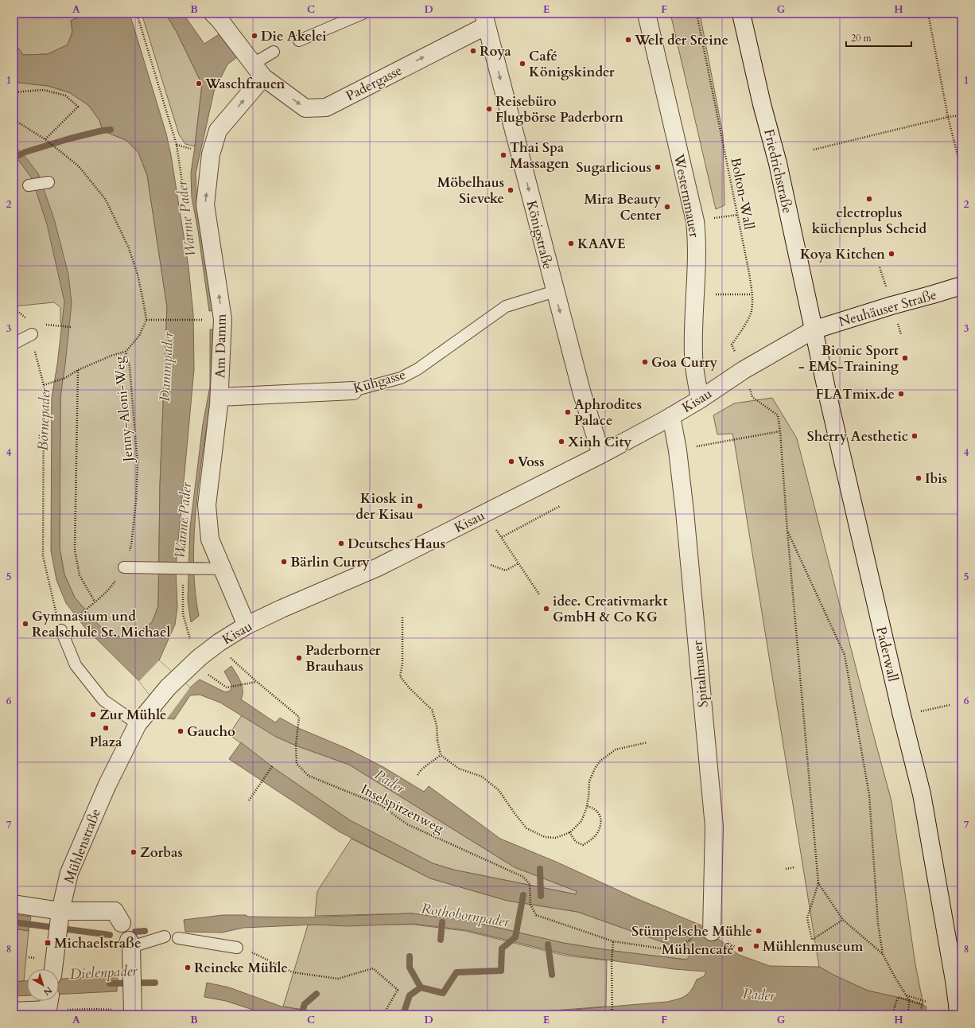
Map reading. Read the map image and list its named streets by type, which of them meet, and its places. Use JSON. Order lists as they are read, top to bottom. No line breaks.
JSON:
{"streets":{"street":["Padergasse","Friedrichstraße","Westernmauer","Königstraße","Neuhäuser Straße","Am Damm","Kuhgasse","Kisau","Paderwall","Spitalmauer","Mühlenstraße"],"path":["Bolton-Wall","Jenny-Aloni-Weg","Inselspitzenweg"]},"crossings":[["Padergasse","Königstraße"],["Padergasse","Am Damm"],["Friedrichstraße","Neuhäuser Straße"],["Friedrichstraße","Kisau"],["Friedrichstraße","Paderwall"],["Bolton-Wall","Kisau"],["Westernmauer","Kisau"],["Königstraße","Kuhgasse"],["Königstraße","Kisau"],["Neuhäuser Straße","Kisau"],["Neuhäuser Straße","Paderwall"],["Am Damm","Kuhgasse"],["Am Damm","Kisau"],["Kisau","Paderwall"],["Kisau","Spitalmauer"],["Kisau","Inselspitzenweg"],["Kisau","Mühlenstraße"]],"one_way":["Padergasse","Königstraße","Am Damm"],"water":["Warme Pader","Dammpader","Börnepader","Pader","Rothobornpader","Dielenpader"],"places":{"other":["Die Akelei","Welt der Steine","Roya","Café Königskinder","Waschfrauen","Reisebüro Flugbörse Paderborn","Thai Spa Massagen","Sugarlicious","Möbelhaus Sieveke","electroplus küchenplus Scheid","Mira Beauty Center","KAAVE","Koya Kitchen","Bionic Sport - EMS-Training","Goa Curry","FLATmix.de","Aphrodites Palace","Sherry Aesthetic","Xinh City","Voss","Ibis","Kiosk in der Kisau","Deutsches Haus","Bärlin Curry","idee. Creativmarkt GmbH & Co KG","Gymnasium und Realschule St. Michael","Paderborner Brauhaus","Zur Mühle","Plaza","Gaucho","Zorbas","Stümpelsche Mühle","Mühlenmuseum","Mühlencafé","Reineke Mühle"],"transit":["Michaelstraße"]},"scale_bar":"20 m","north":"bottom right","grid":{"columns":["A","B","C","D","E","F","G","H"],"rows":["1","2","3","4","5","6","7","8"]}}
